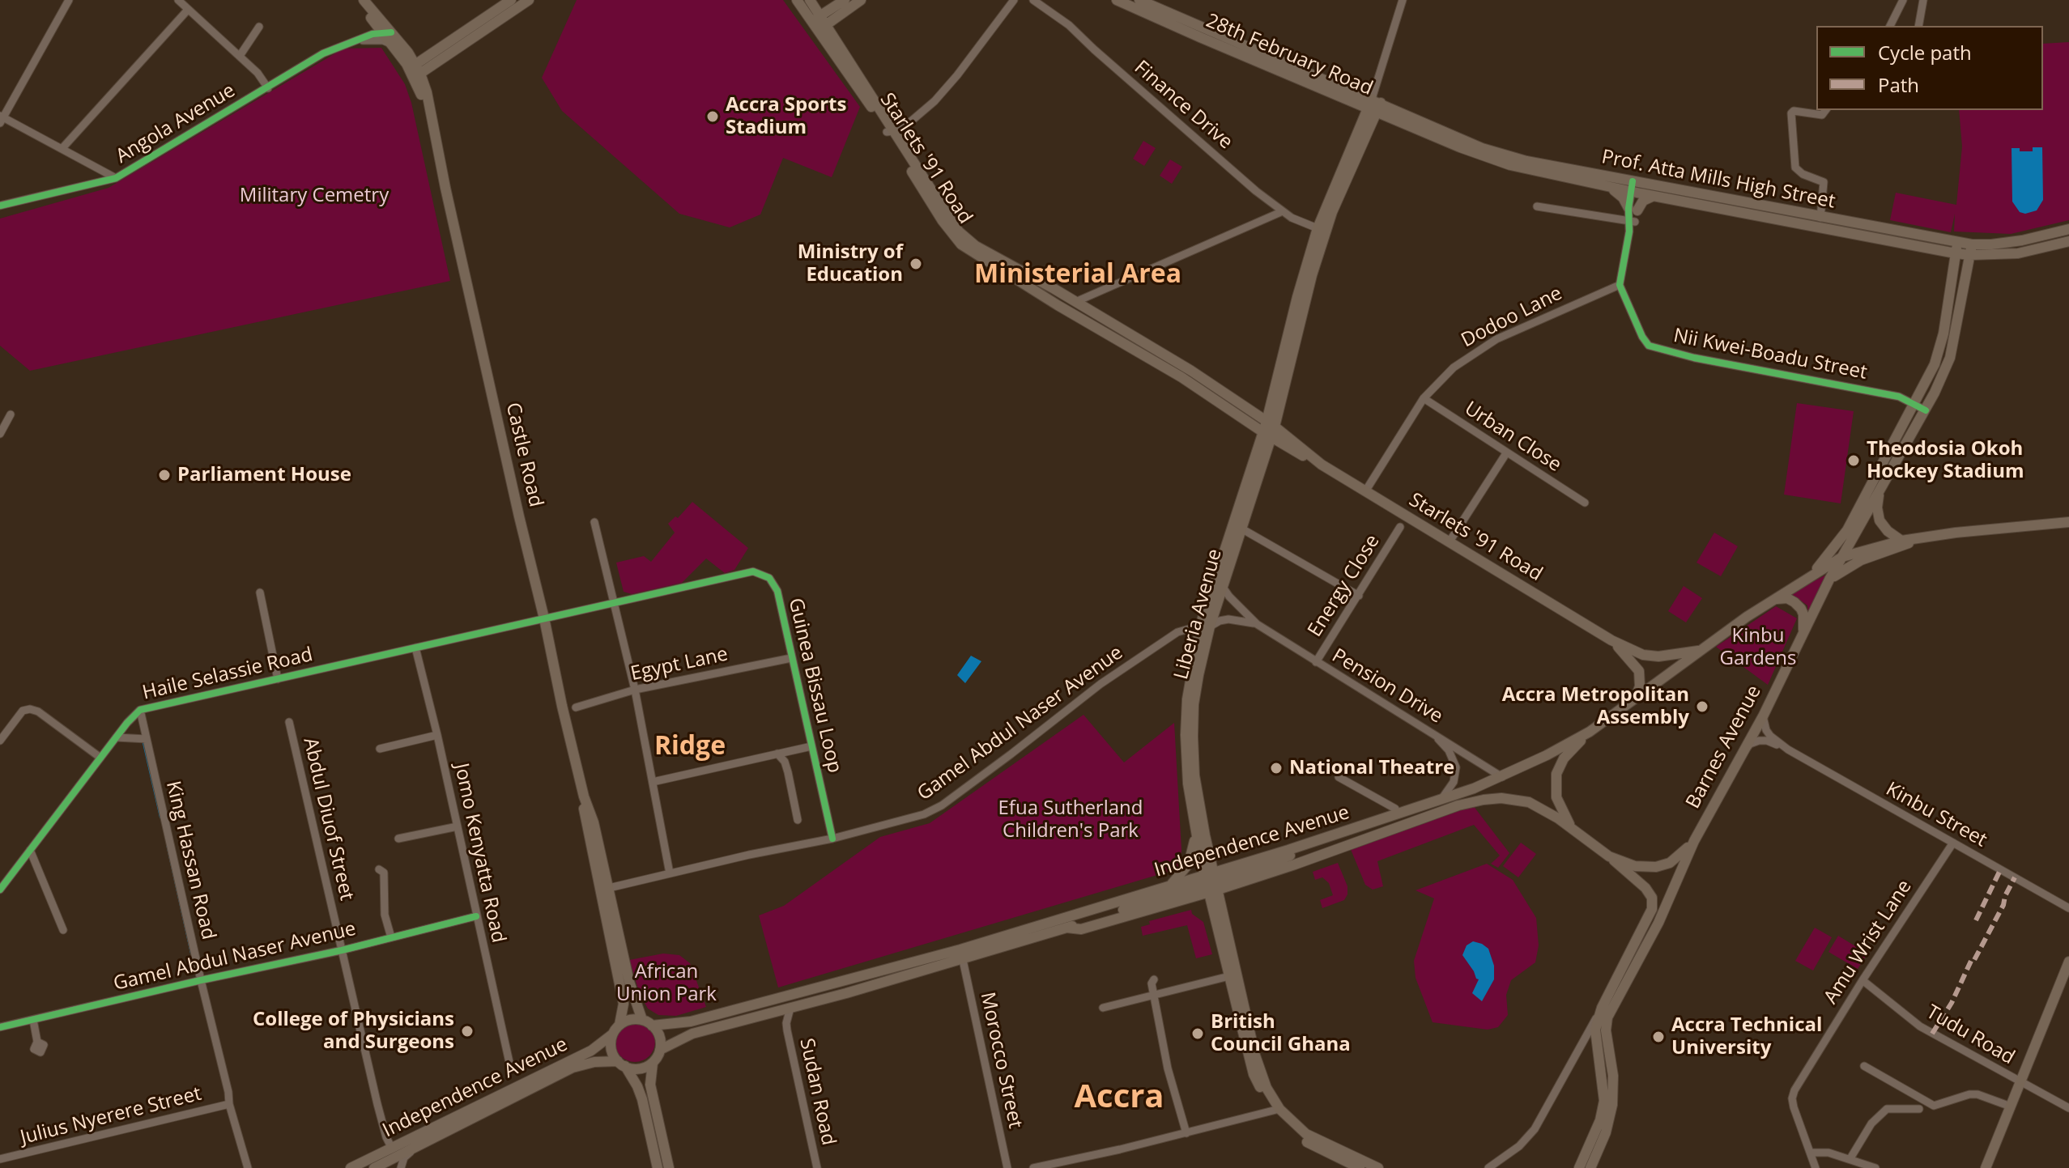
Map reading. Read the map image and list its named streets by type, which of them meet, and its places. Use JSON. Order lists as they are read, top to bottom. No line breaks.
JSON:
{"streets":{"main road":["28th February Road","Starlets '91 Road","Prof. Atta Mills High Street","Castle Road","Liberia Avenue","Barnes Avenue","Independence Avenue"],"street":["Finance Drive","Angola Avenue","Dodoo Lane","Nii Kwei-Boadu Street","Urban Close","Energy Close","Egypt Lane","Haile Selassie Road","Guinea Bissau Loop","Pension Drive","Gamel Abdul Naser Avenue","Kinbu Street","Abdul Diuof Street","Jomo Kenyatta Road","King Hassan Road","Amu Wrist Lane","Tudu Road","Morocco Street","Sudan Road","Julius Nyerere Street"]},"crossings":[["28th February Road","Prof. Atta Mills High Street"],["28th February Road","Liberia Avenue"],["Finance Drive","Liberia Avenue"],["Starlets '91 Road","Dodoo Lane"],["Starlets '91 Road","Liberia Avenue"],["Starlets '91 Road","Independence Avenue"],["Prof. Atta Mills High Street","Liberia Avenue"],["Prof. Atta Mills High Street","Barnes Avenue"],["Dodoo Lane","Nii Kwei-Boadu Street"],["Dodoo Lane","Urban Close"],["Nii Kwei-Boadu Street","Barnes Avenue"],["Castle Road","Haile Selassie Road"],["Castle Road","Guinea Bissau Loop"],["Castle Road","Gamel Abdul Naser Avenue"],["Castle Road","Independence Avenue"],["Energy Close","Pension Drive"],["Liberia Avenue","Pension Drive"],["Liberia Avenue","Gamel Abdul Naser Avenue"],["Liberia Avenue","Independence Avenue"],["Egypt Lane","Guinea Bissau Loop"],["Haile Selassie Road","Guinea Bissau Loop"],["Haile Selassie Road","Jomo Kenyatta Road"],["Haile Selassie Road","King Hassan Road"],["Guinea Bissau Loop","Gamel Abdul Naser Avenue"],["Pension Drive","Gamel Abdul Naser Avenue"],["Pension Drive","Independence Avenue"],["Gamel Abdul Naser Avenue","Abdul Diuof Street"],["Gamel Abdul Naser Avenue","Jomo Kenyatta Road"],["Gamel Abdul Naser Avenue","King Hassan Road"],["Barnes Avenue","Independence Avenue"],["Kinbu Street","Amu Wrist Lane"],["Abdul Diuof Street","Independence Avenue"],["King Hassan Road","Julius Nyerere Street"],["Amu Wrist Lane","Tudu Road"]],"districts":["Ministerial Area","Ridge","Accra"],"parks":["Military Cemetry","Kinbu Gardens","Efua Sutherland Children's Park","African Union Park"],"places":["Accra Sports Stadium","Ministry of Education","Theodosia Okoh Hockey Stadium","Parliament House","Accra Metropolitan Assembly","National Theatre","College of Physicians and Surgeons","British Council Ghana","Accra Technical University"],"legend":["Cycle path","Path"]}
